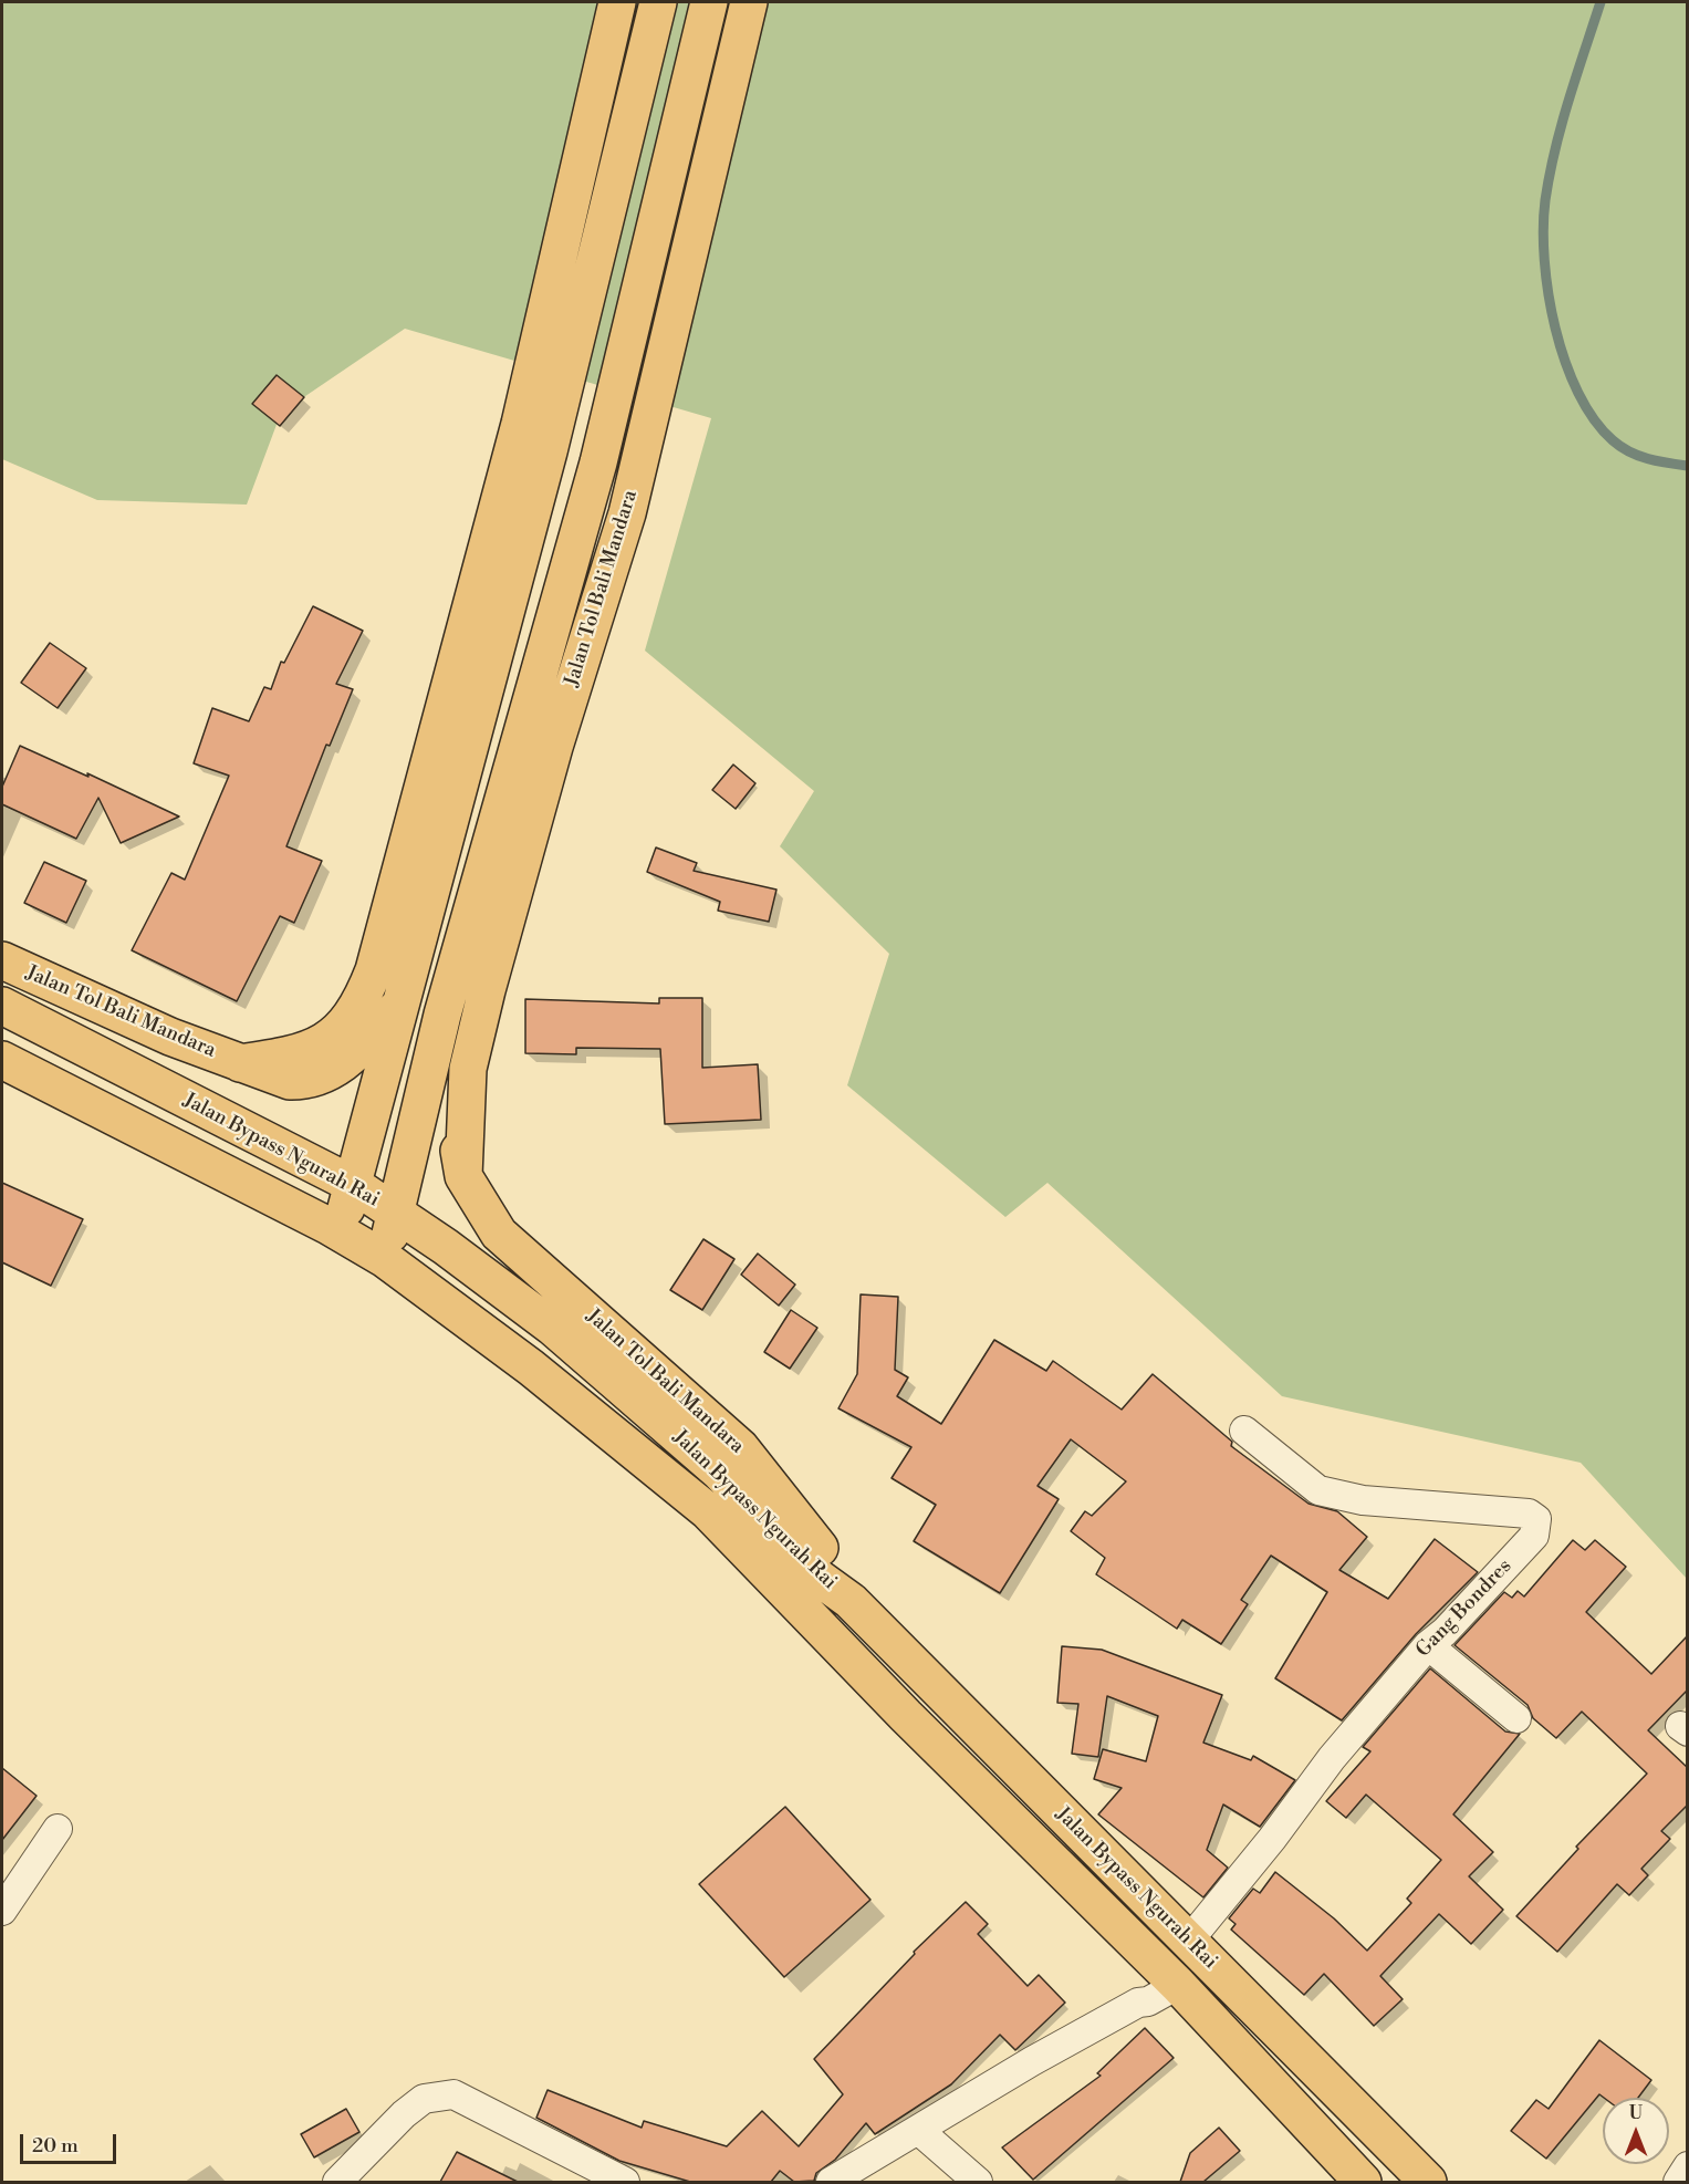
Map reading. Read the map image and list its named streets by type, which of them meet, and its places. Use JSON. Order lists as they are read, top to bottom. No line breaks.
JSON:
{"streets":{"highway":["Jalan Tol Bali Mandara","Jalan Bypass Ngurah Rai"],"street":["Gang Bondres"]},"crossings":[["Jalan Tol Bali Mandara","Jalan Bypass Ngurah Rai"],["Jalan Bypass Ngurah Rai","Gang Bondres"]],"scale_bar":"20 m","north":"top"}
